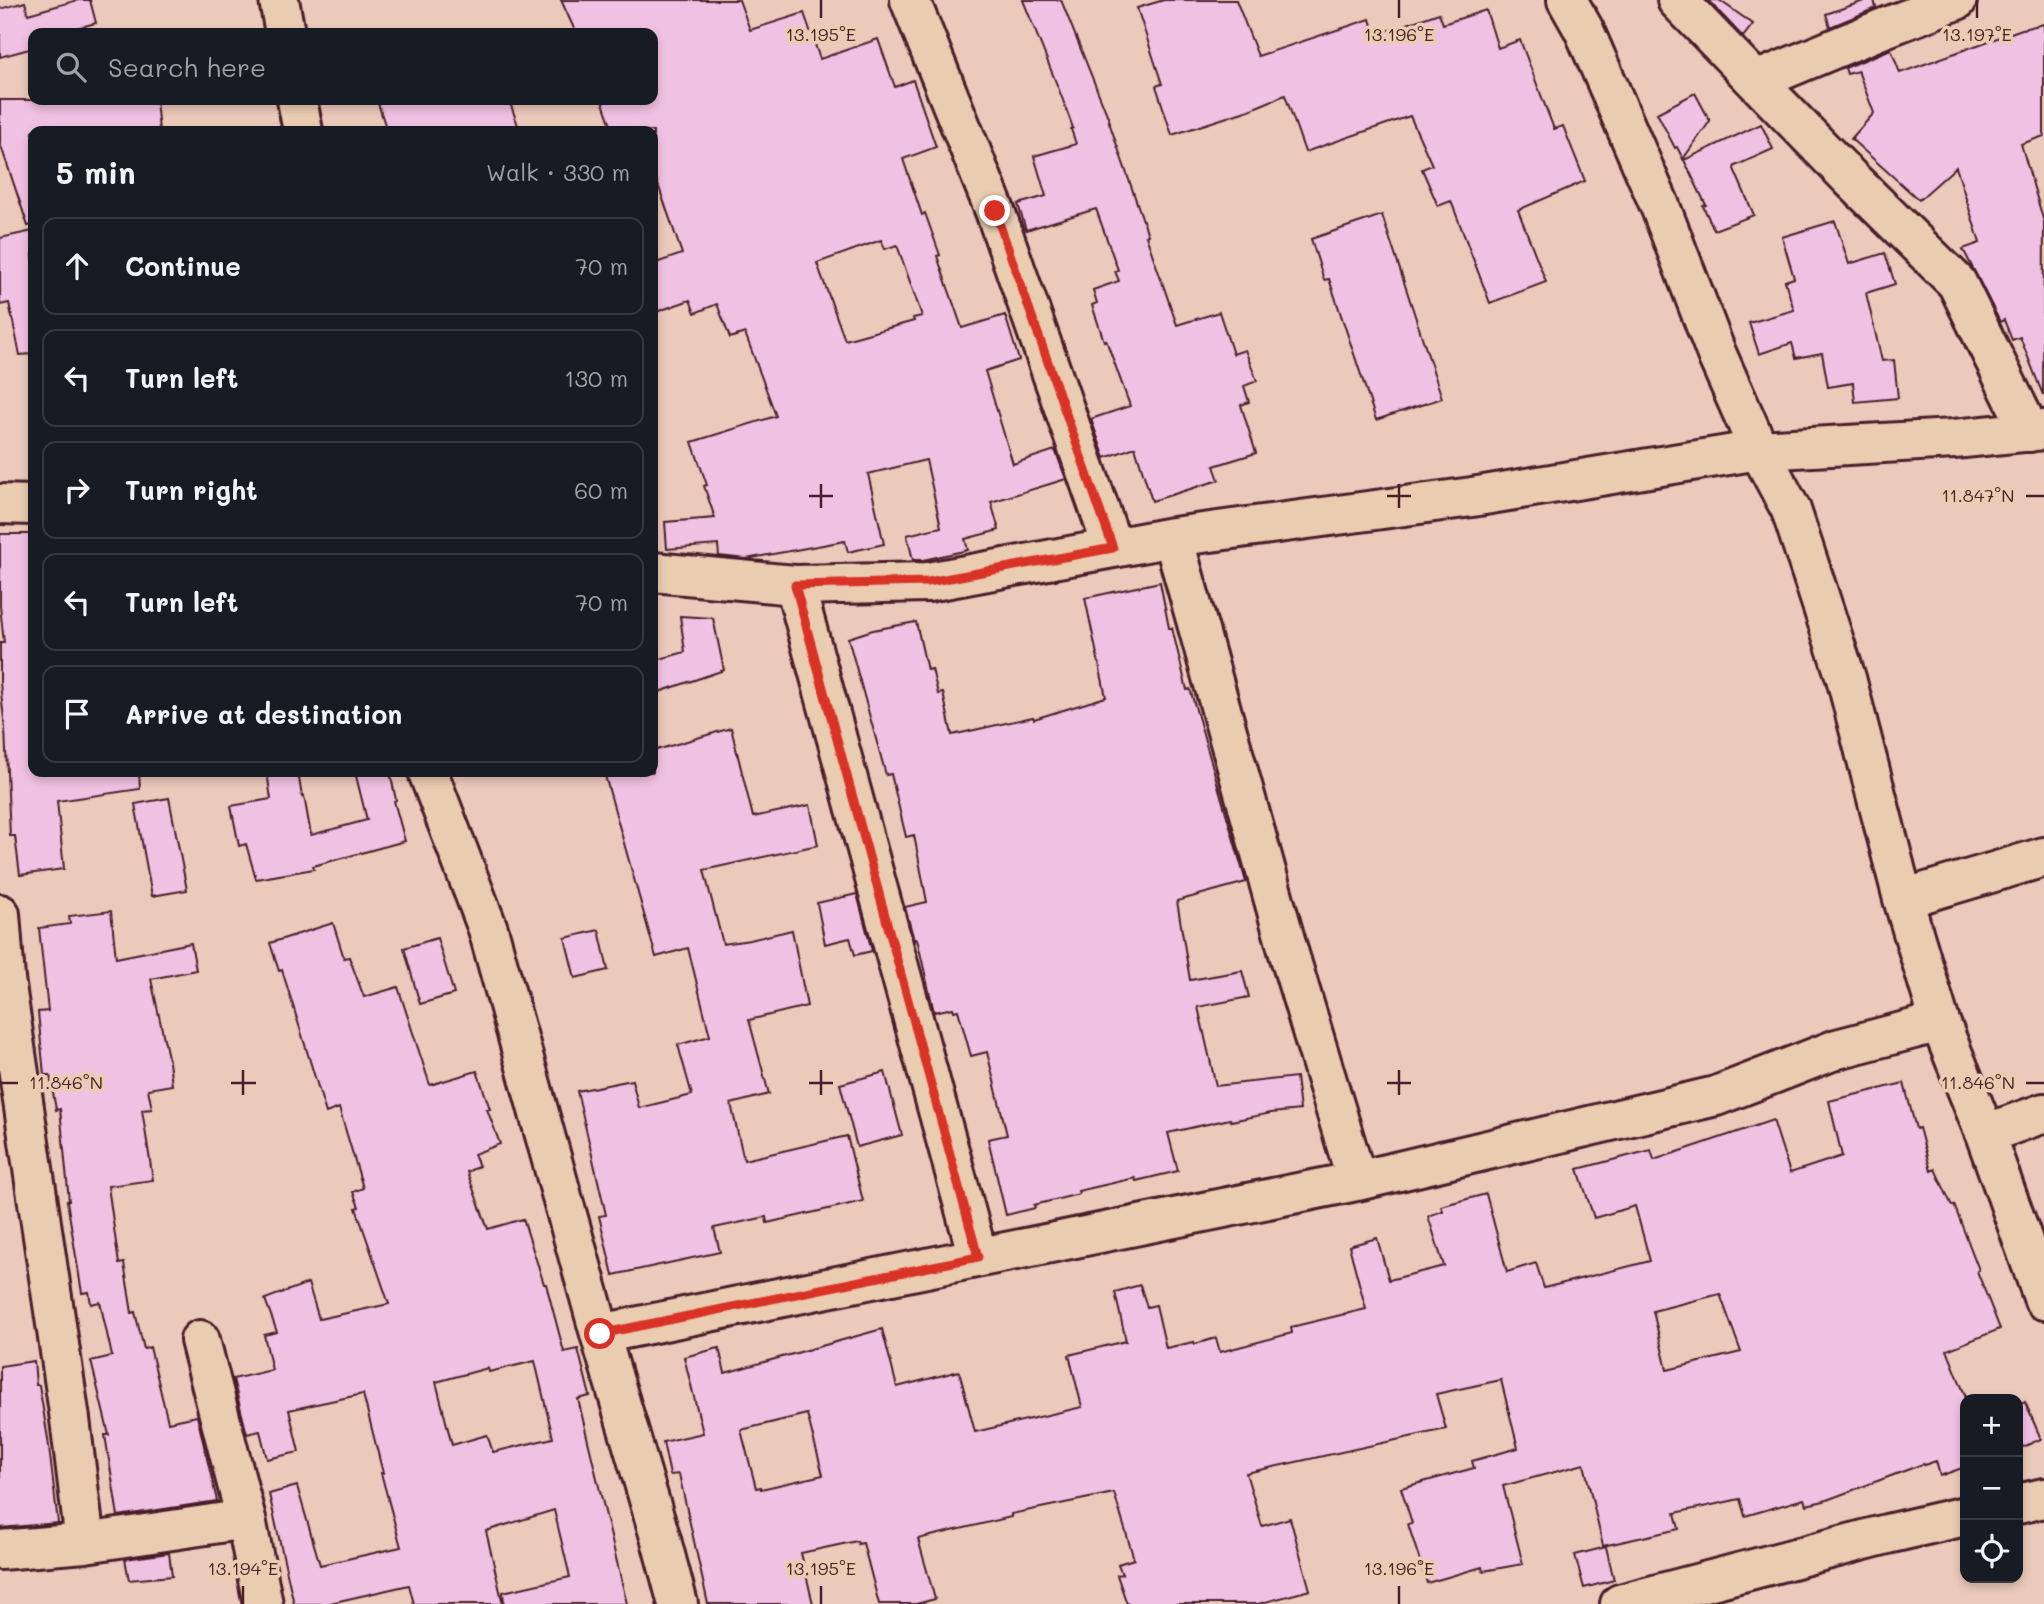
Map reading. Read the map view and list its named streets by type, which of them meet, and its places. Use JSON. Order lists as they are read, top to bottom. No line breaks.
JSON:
{"page":{"search":"Search here","heading":["5 min","Walk · 330 m"],"list":[["Continue","70 m"],["Turn left","130 m"],["Turn right","60 m"],["Turn left","70 m"],"Arrive at destination"],"map_buttons":["+","−"]},"coordinates":["13.195°E","13.196°E","13.197°E","11.847°N","11.846°N","13.194°E"]}
